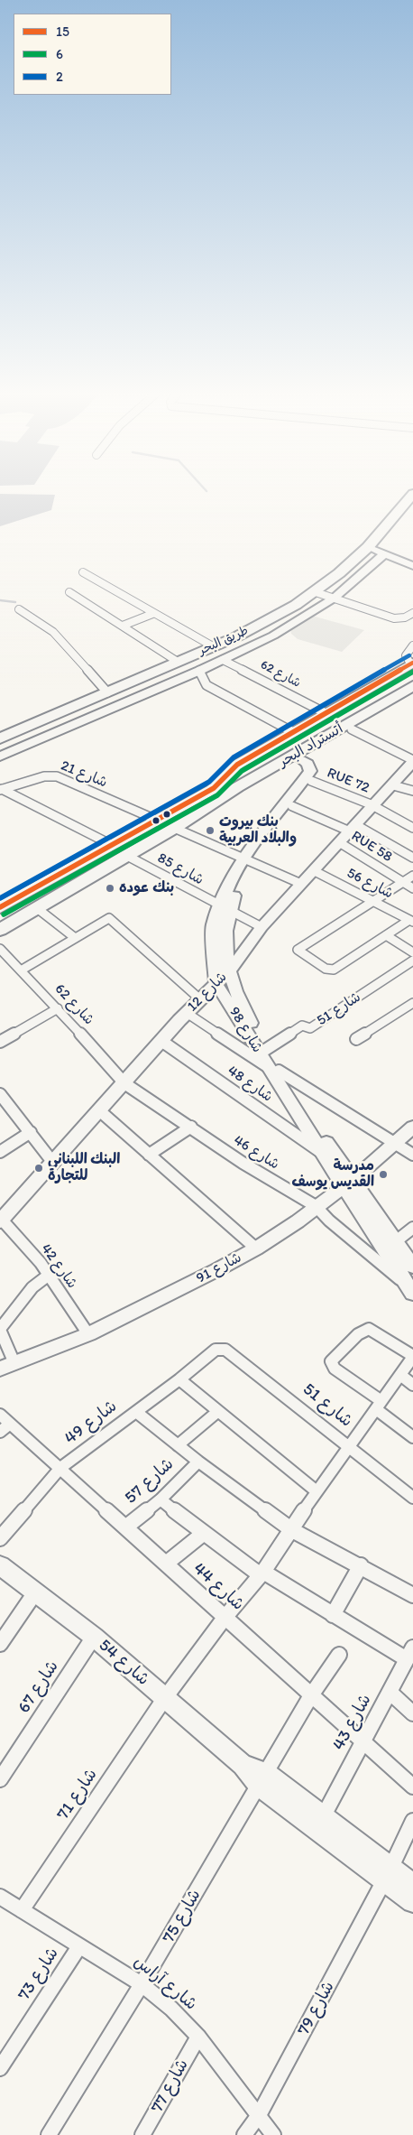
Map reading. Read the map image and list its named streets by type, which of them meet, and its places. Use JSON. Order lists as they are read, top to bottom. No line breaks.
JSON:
{"streets":{"highway":["طريق البحر","أتستراد البحر"],"street":["شارع 62","شارع 21","RUE 72","RUE 58","شارع 85","شارع 56","شارع 12","شارع 51","شارع 98","شارع 48","شارع 46","شارع 42","شارع 91","شارع 49","شارع 57","شارع 44","شارع 54","شارع 67","شارع 43","شارع 71","شارع 75","شارع 73","شارع آراس","شارع 79","شارع 77"]},"crossings":[["شارع 62","شارع 12"],["شارع 62","شارع 46"],["أتستراد البحر","شارع 21"],["أتستراد البحر","شارع 85"],["RUE 72","شارع 12"],["RUE 72","شارع 98"],["RUE 58","شارع 12"],["شارع 85","شارع 12"],["شارع 85","شارع 98"],["شارع 56","شارع 12"],["شارع 12","شارع 98"],["شارع 12","شارع 48"],["شارع 12","شارع 46"],["شارع 12","شارع 42"],["شارع 51","شارع 98"],["شارع 51","شارع 49"],["شارع 51","شارع 71"],["شارع 98","شارع 48"],["شارع 98","شارع 46"],["شارع 98","شارع 91"],["شارع 46","شارع 91"],["شارع 42","شارع 91"],["شارع 49","شارع 44"],["شارع 57","شارع 44"],["شارع 44","شارع 43"],["شارع 44","شارع 71"],["شارع 44","شارع 75"],["شارع 54","شارع 67"],["شارع 54","شارع 43"],["شارع 54","شارع 71"],["شارع 54","شارع 75"],["شارع 54","شارع 79"],["شارع 71","شارع آراس"],["شارع 75","شارع آراس"],["شارع 73","شارع آراس"],["شارع آراس","شارع 79"],["شارع آراس","شارع 77"]],"places":["بنك بيروت والبلاد العربية","بنك عوده","البنك اللبناني للتجارة","مدرسة القديس يوسف"],"lines":["transit line 2","transit line 15","transit line 6"],"legend":["15","6","2"]}
